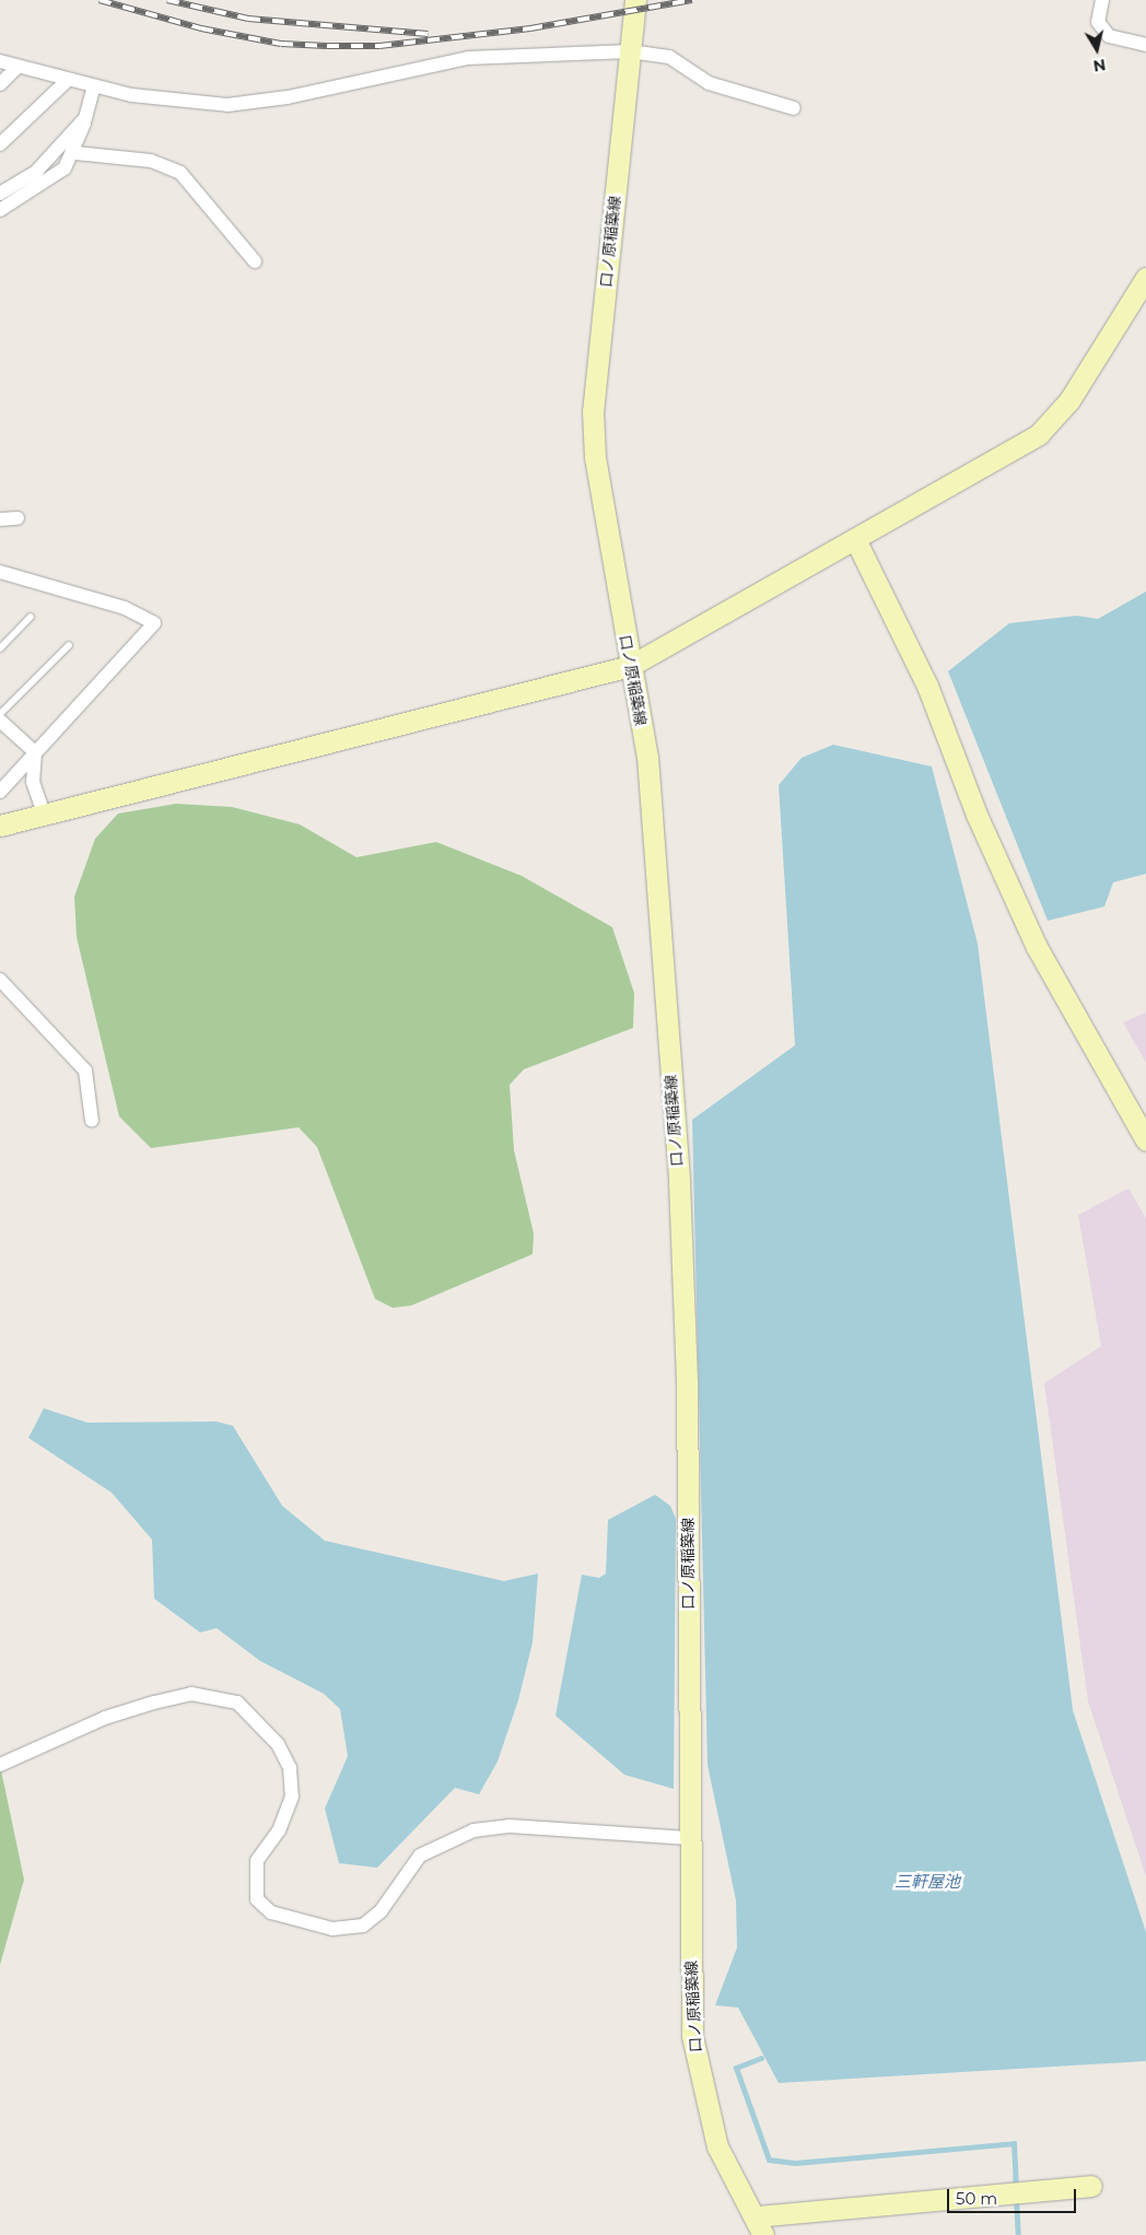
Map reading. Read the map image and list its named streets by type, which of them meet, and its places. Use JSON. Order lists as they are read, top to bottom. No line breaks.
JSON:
{"streets":{"street":["口ノ原稲築線"]},"water":["三軒屋池"],"scale_bar":"50 m","north":"bottom"}
